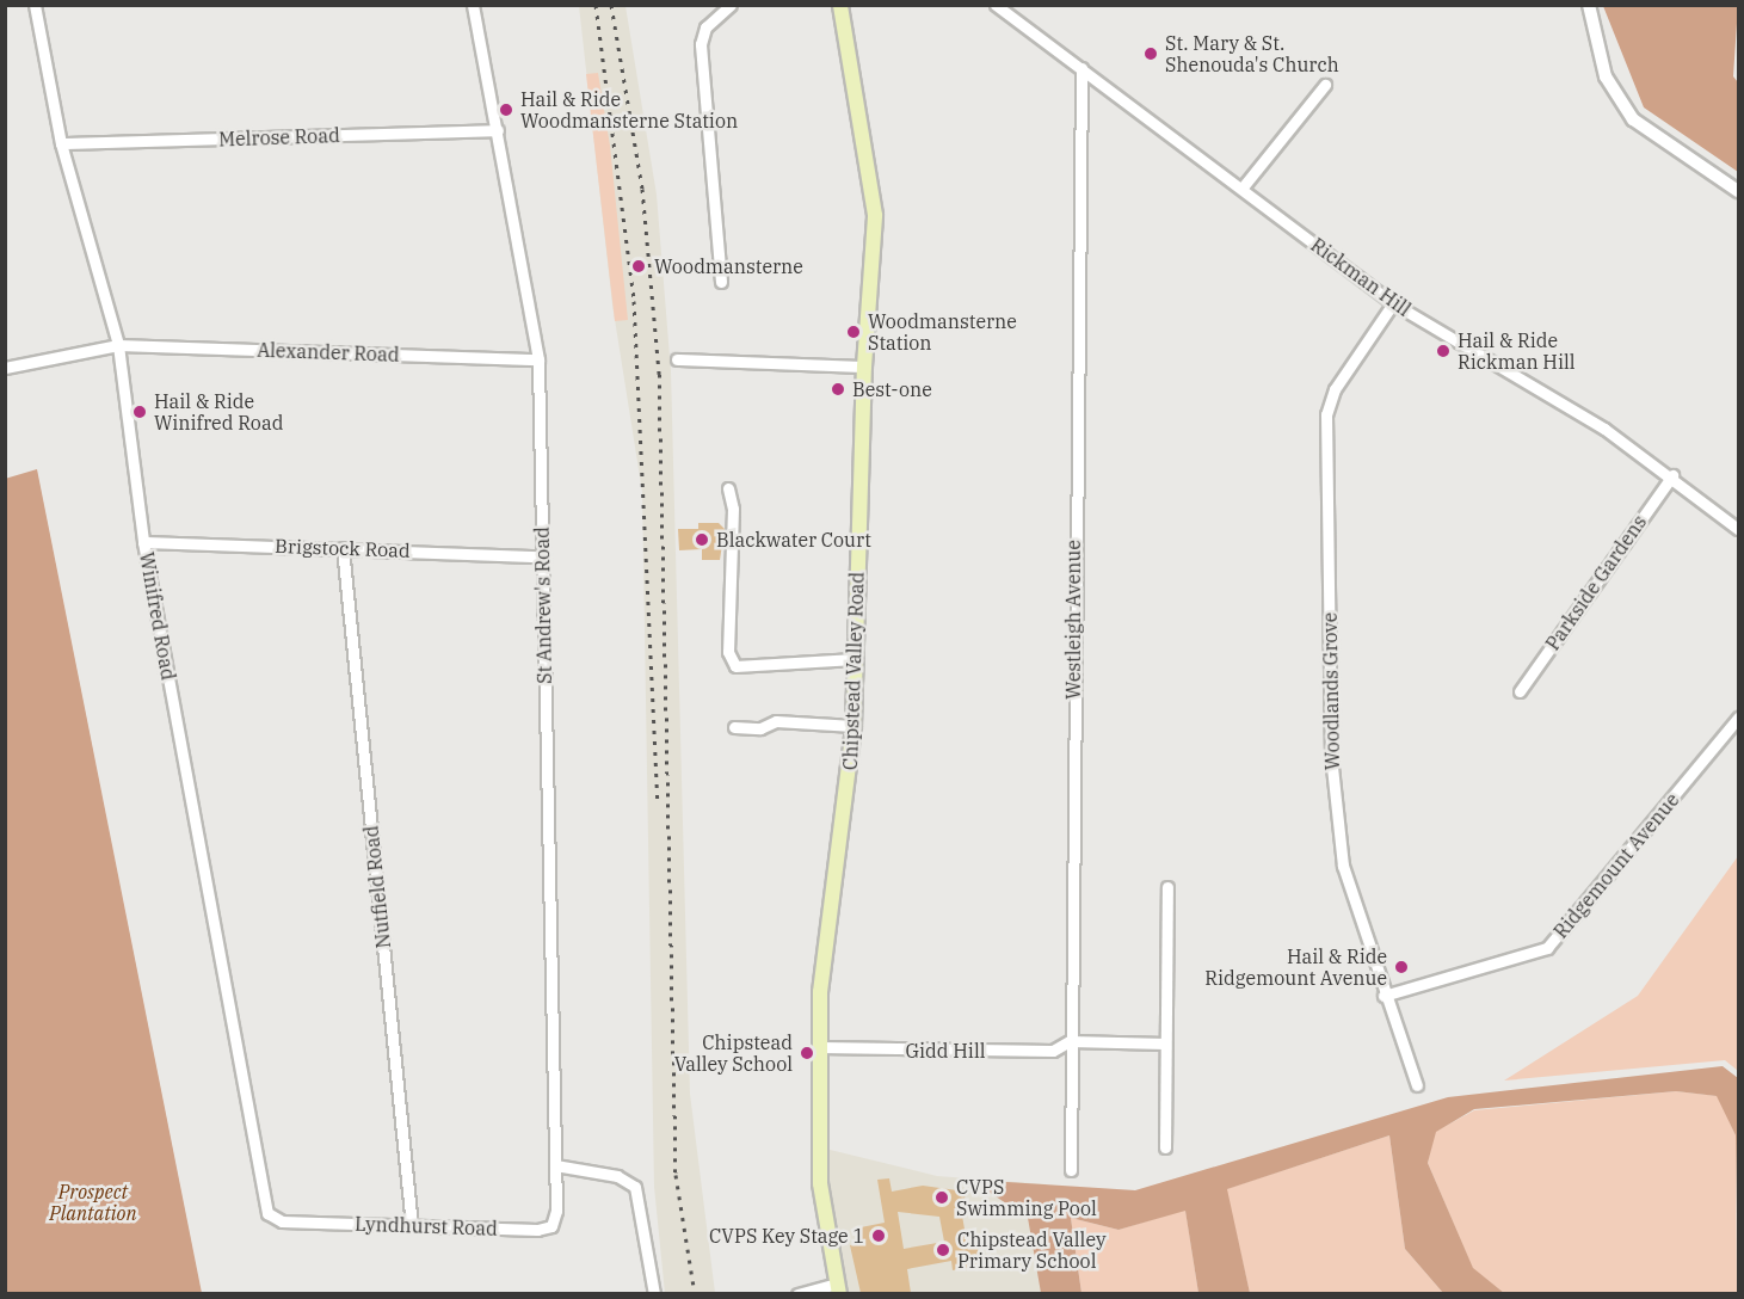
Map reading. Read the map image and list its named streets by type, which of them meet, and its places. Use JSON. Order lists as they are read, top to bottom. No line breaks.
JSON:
{"streets":{"main road":["Chipstead Valley Road"],"street":["Melrose Road","Rickman Hill","Alexander Road","Brigstock Road","Parkside Gardens","St Andrew's Road","Winifred Road","Westleigh Avenue","Woodlands Grove","Ridgemount Avenue","Nutfield Road","Gidd Hill","Lyndhurst Road"]},"crossings":[["Melrose Road","St Andrew's Road"],["Melrose Road","Winifred Road"],["Rickman Hill","Parkside Gardens"],["Rickman Hill","Westleigh Avenue"],["Rickman Hill","Woodlands Grove"],["Alexander Road","St Andrew's Road"],["Alexander Road","Winifred Road"],["Brigstock Road","St Andrew's Road"],["Brigstock Road","Winifred Road"],["Brigstock Road","Nutfield Road"],["St Andrew's Road","Lyndhurst Road"],["Winifred Road","Lyndhurst Road"],["Westleigh Avenue","Gidd Hill"],["Chipstead Valley Road","Gidd Hill"],["Woodlands Grove","Ridgemount Avenue"],["Nutfield Road","Lyndhurst Road"]],"parks":["Prospect Plantation"],"places":["St. Mary & St. Shenouda's Church","Hail & Ride Woodmansterne Station","Woodmansterne","Woodmansterne Station","Hail & Ride Rickman Hill","Best-one","Hail & Ride Winifred Road","Blackwater Court","Hail & Ride Ridgemount Avenue","Chipstead Valley School","CVPS Swimming Pool","CVPS Key Stage 1","Chipstead Valley Primary School"]}
